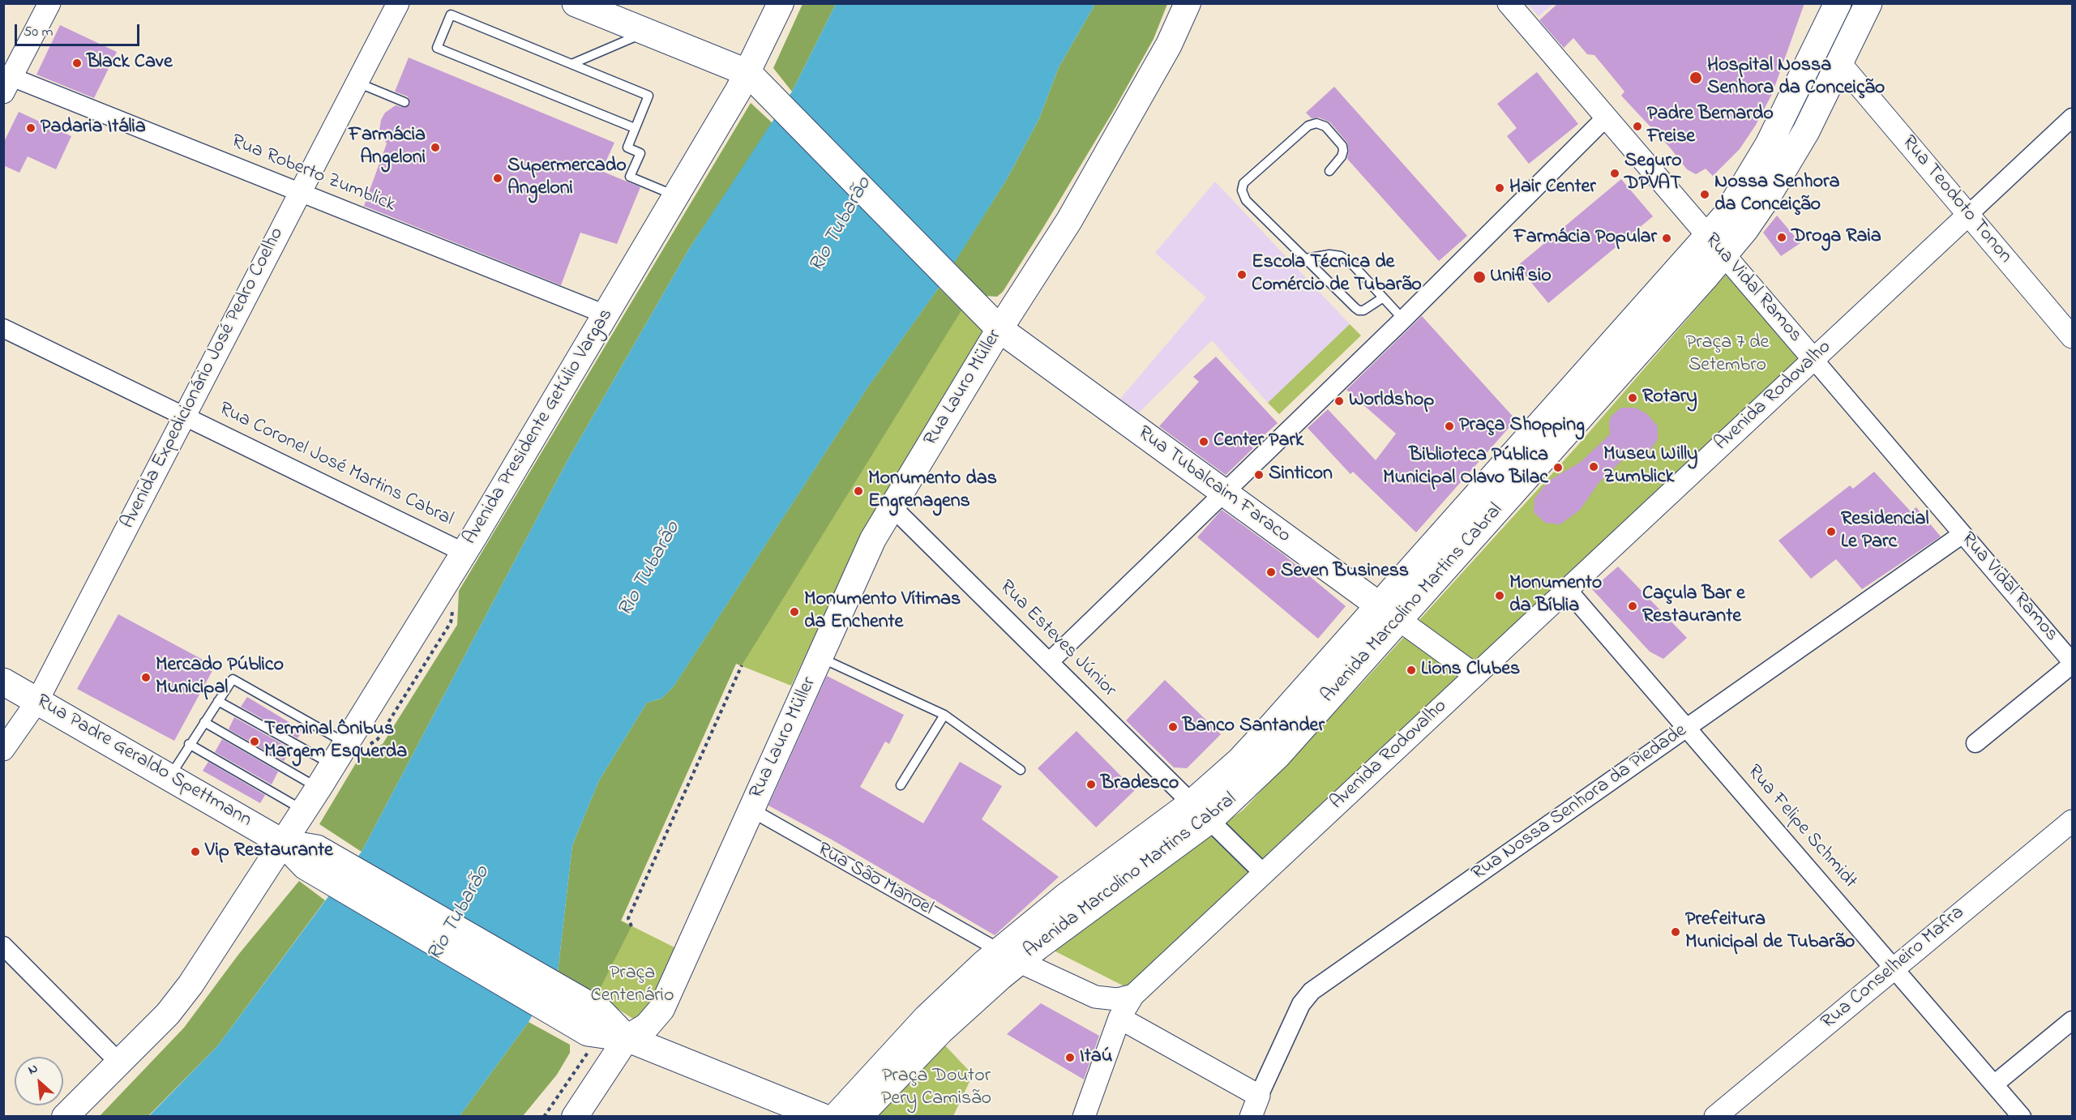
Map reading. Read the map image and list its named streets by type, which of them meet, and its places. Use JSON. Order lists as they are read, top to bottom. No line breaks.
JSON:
{"streets":{"main road":["Rua Lauro Müller","Avenida Presidente Getúlio Vargas","Rua Tubalcaim Faraco","Avenida Marcolino Martins Cabral","Rua Padre Geraldo Spettmann"],"street":["Rua Roberto Zumblick","Rua Teodoto Tonon","Rua Vidal Ramos","Avenida Expedicionário José Pedro Coelho","Avenida Rodovalho","Rua Coronel José Martins Cabral","Rua Esteves Júnior","Rua Nossa Senhora da Piedade","Rua Felipe Schmidt","Rua São Manoel","Rua Conselheiro Mafra"]},"crossings":[["Rua Roberto Zumblick","Avenida Expedicionário José Pedro Coelho"],["Rua Roberto Zumblick","Avenida Presidente Getúlio Vargas"],["Rua Teodoto Tonon","Avenida Rodovalho"],["Rua Teodoto Tonon","Avenida Marcolino Martins Cabral"],["Rua Vidal Ramos","Avenida Rodovalho"],["Rua Vidal Ramos","Avenida Marcolino Martins Cabral"],["Rua Vidal Ramos","Rua Nossa Senhora da Piedade"],["Avenida Expedicionário José Pedro Coelho","Rua Coronel José Martins Cabral"],["Avenida Expedicionário José Pedro Coelho","Rua Padre Geraldo Spettmann"],["Rua Lauro Müller","Rua Tubalcaim Faraco"],["Rua Lauro Müller","Rua Esteves Júnior"],["Rua Lauro Müller","Rua São Manoel"],["Avenida Rodovalho","Rua Tubalcaim Faraco"],["Avenida Rodovalho","Rua Esteves Júnior"],["Avenida Rodovalho","Rua Felipe Schmidt"],["Avenida Rodovalho","Rua São Manoel"],["Avenida Presidente Getúlio Vargas","Rua Coronel José Martins Cabral"],["Avenida Presidente Getúlio Vargas","Rua Tubalcaim Faraco"],["Avenida Presidente Getúlio Vargas","Rua Padre Geraldo Spettmann"],["Rua Tubalcaim Faraco","Avenida Marcolino Martins Cabral"],["Avenida Marcolino Martins Cabral","Rua Esteves Júnior"],["Avenida Marcolino Martins Cabral","Rua São Manoel"],["Rua Nossa Senhora da Piedade","Rua Felipe Schmidt"],["Rua Felipe Schmidt","Rua Conselheiro Mafra"]],"water":["Rio Tubarão"],"parks":["Praça 7 de Setembro","Praça Centenário","Praça Doutor Pery Camisão"],"places":["Black Cave","Hospital Nossa Senhora da Conceição","Padre Bernardo Freise","Padaria Itália","Farmácia Angeloni","Seguro DPVAT","Supermercado Angeloni","Hair Center","Nossa Senhora da Conceição","Droga Raia","Farmácia Popular","Escola Técnica de Comércio de Tubarão","Unifisio","Rotary","Worldshop","Praça Shopping","Center Park","Museu Willy Zumblick","Biblioteca Pública Municipal Olavo Bilac","Sinticon","Monumento das Engrenagens","Residencial Le Parc","Seven Business","Monumento da Bíblia","Caçula Bar e Restaurante","Monumento Vítimas da Enchente","Lions Clubes","Mercado Público Municipal","Banco Santander","Terminal Ônibus Margem Esquerda","Bradesco","Vip Restaurante","Prefeitura Municipal de Tubarão","Itaú"],"scale_bar":"50 m","north":"top left"}
